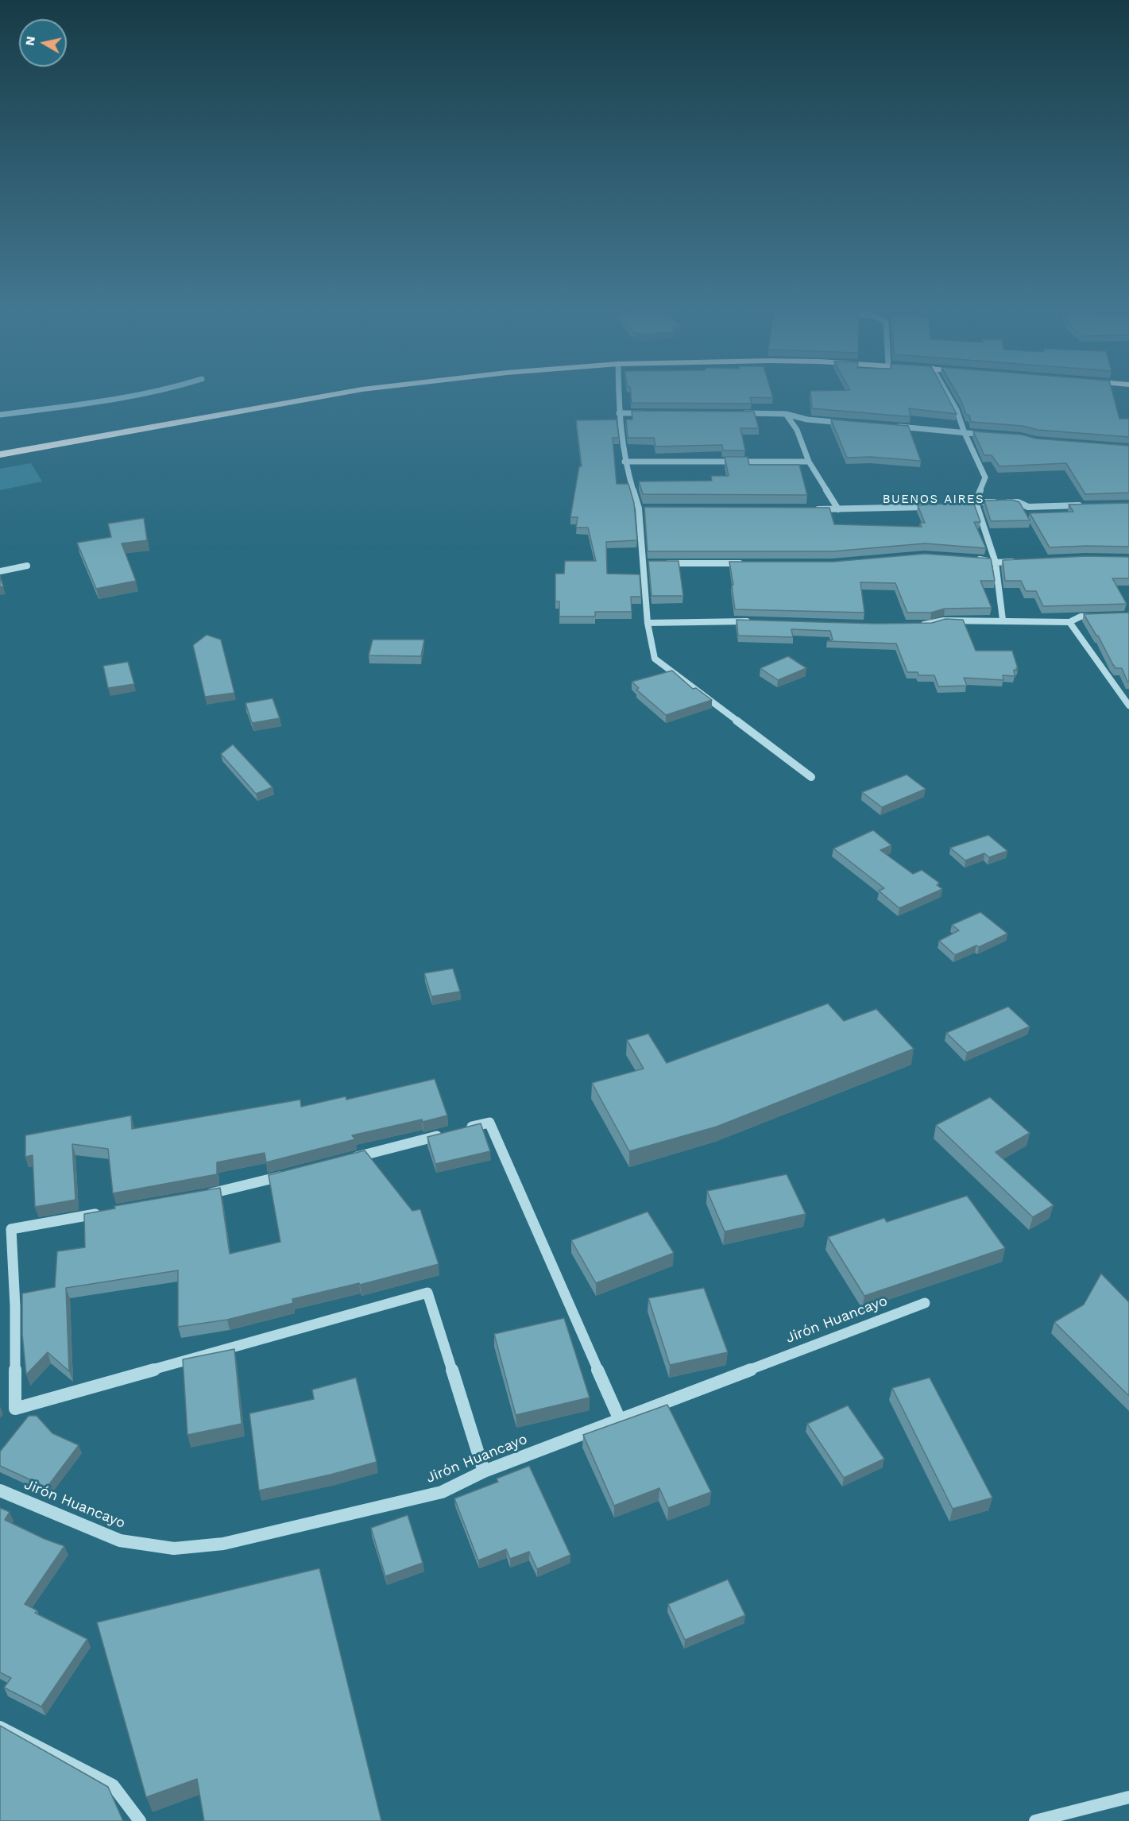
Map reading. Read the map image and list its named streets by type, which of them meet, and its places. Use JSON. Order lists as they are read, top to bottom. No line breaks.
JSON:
{"streets":{"street":["Jirón Huancayo"]},"districts":["BUENOS AIRES"],"north":"left"}
